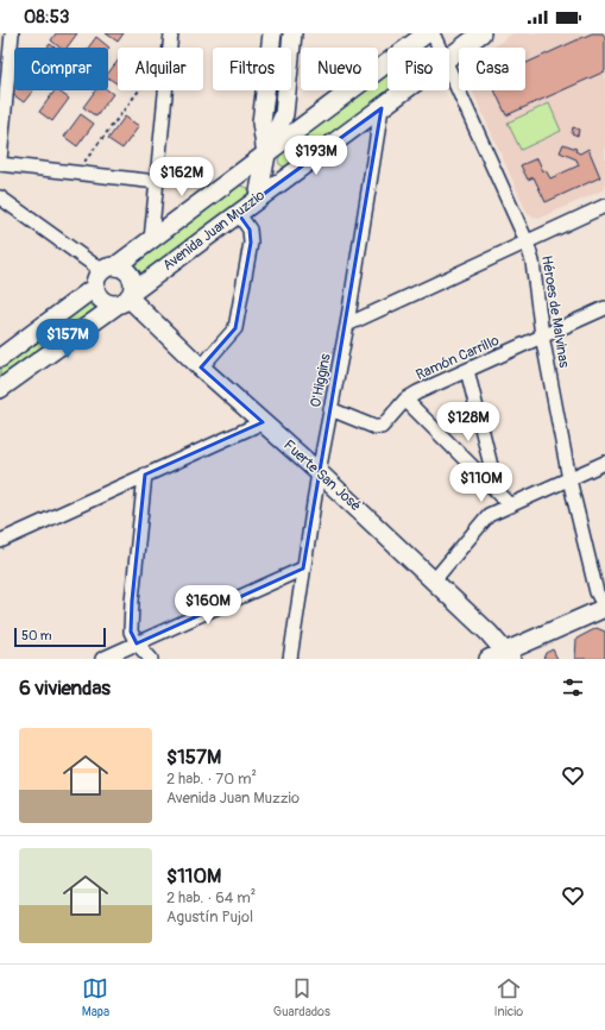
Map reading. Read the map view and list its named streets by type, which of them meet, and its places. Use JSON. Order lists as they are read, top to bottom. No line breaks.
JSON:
{"streets":{"main road":["Avenida Juan Muzzio","Fuerte San José"],"street":["Héroes de Malvinas","Ramón Carrillo","O'Higgins"]},"crossings":[["Avenida Juan Muzzio","O'Higgins"],["Avenida Juan Muzzio","Fuerte San José"],["Héroes de Malvinas","Ramón Carrillo"],["Ramón Carrillo","O'Higgins"],["O'Higgins","Fuerte San José"]],"scale_bar":"50 m","page":{"status":"08:53","chip":["Comprar","Alquilar","Filtros","Nuevo","Piso","Casa"],"price":["$193M","$162M","$157M","$128M","$110M","$160M"],"scale":"50 m","heading":"6 viviendas","list":[{"name":"$157M","note":"2 hab. · 70 m² · Avenida Juan Muzzio"},{"name":"$110M","note":"2 hab. · 64 m² · Agustín Pujol"}],"tabs":["Mapa","Guardados","Inicio"]}}
